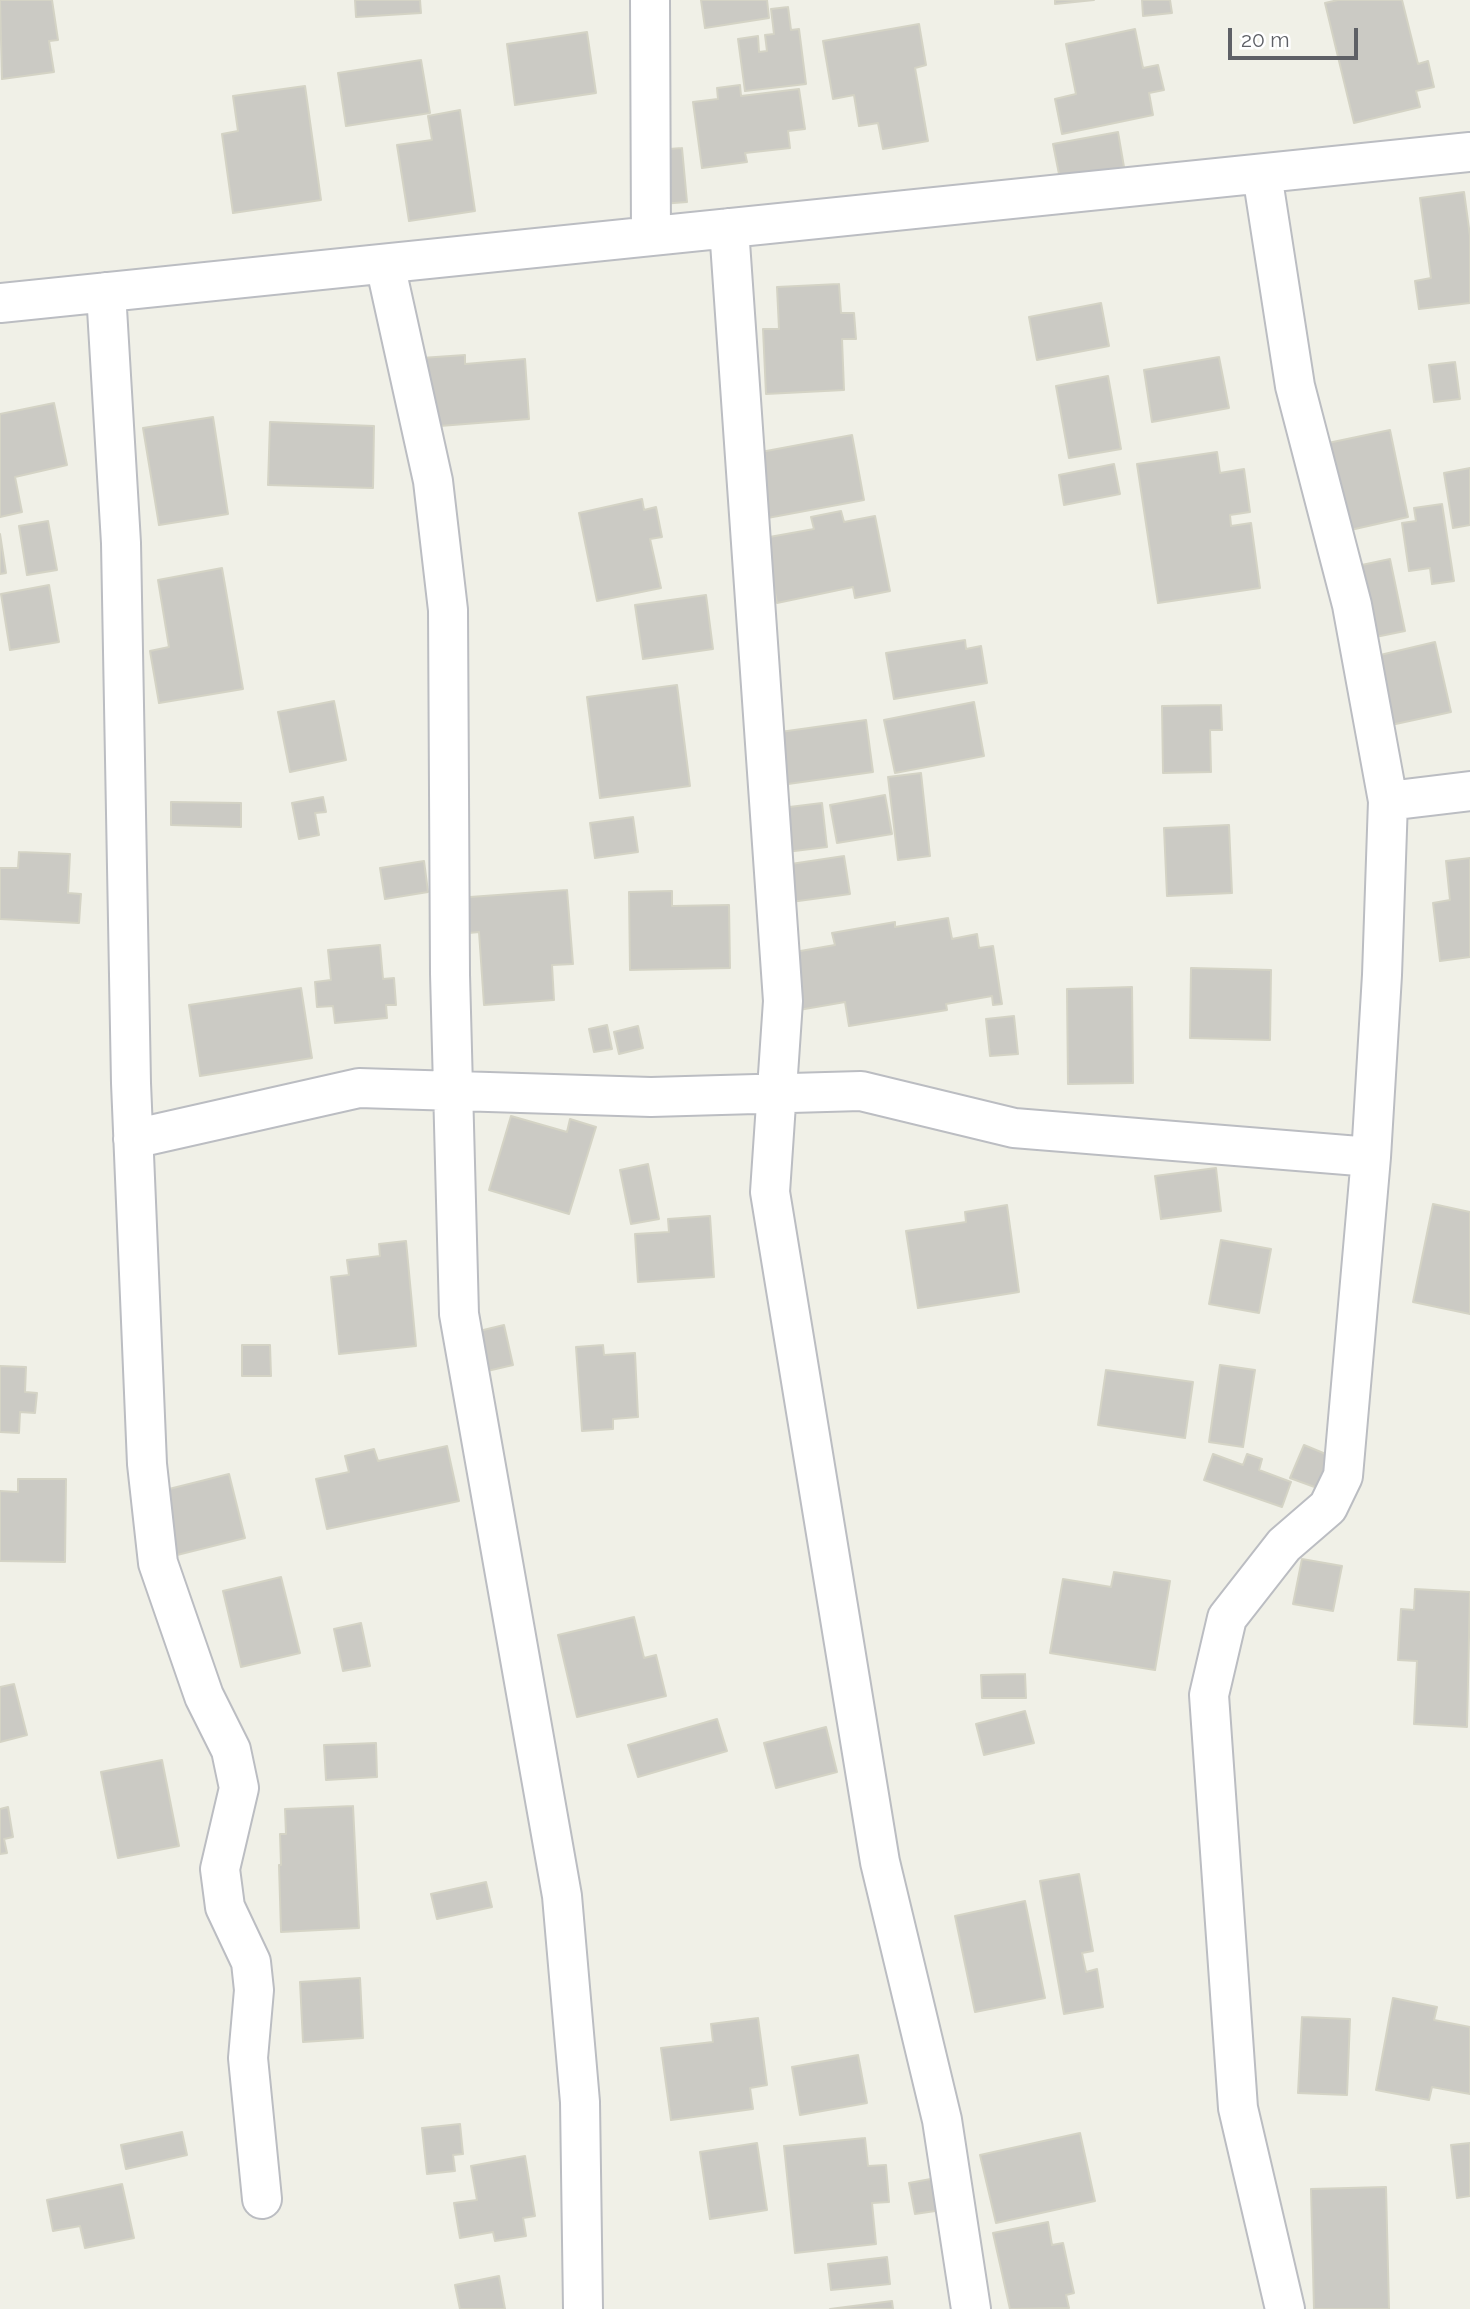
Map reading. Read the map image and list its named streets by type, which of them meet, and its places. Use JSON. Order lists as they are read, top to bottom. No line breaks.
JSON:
{"scale_bar":"20 m"}
